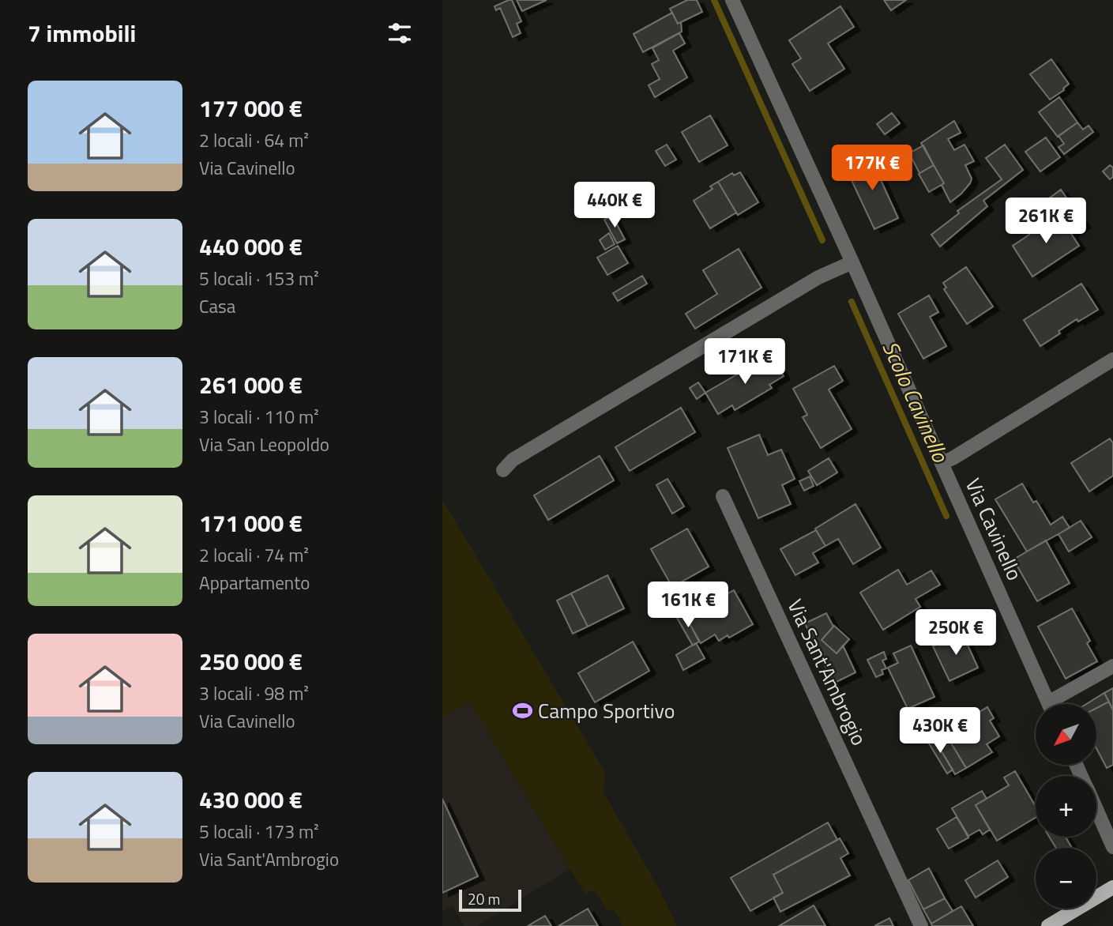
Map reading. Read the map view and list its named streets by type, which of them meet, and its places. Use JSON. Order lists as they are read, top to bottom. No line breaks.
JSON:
{"streets":{"street":["Via Cavinello","Via Sant'Ambrogio"]},"water":["Scolo Cavinello"],"places":{"sports":["Campo Sportivo"]},"scale_bar":"20 m","north":"bottom left","page":{"heading":"7 immobili","list":[{"name":"177 000 €","note":"2 locali · 64 m² · Via Cavinello"},{"name":"440 000 €","note":"5 locali · 153 m² · Casa"},{"name":"261 000 €","note":"3 locali · 110 m² · Via San Leopoldo"},{"name":"171 000 €","note":"2 locali · 74 m² · Appartamento"},{"name":"250 000 €","note":"3 locali · 98 m² · Via Cavinello"},{"name":"430 000 €","note":"5 locali · 173 m² · Via Sant'Ambrogio"}],"price":["177K €","440K €","261K €","171K €","161K €","250K €","430K €"],"map_buttons":["+","−"],"scale":"20 m"}}
